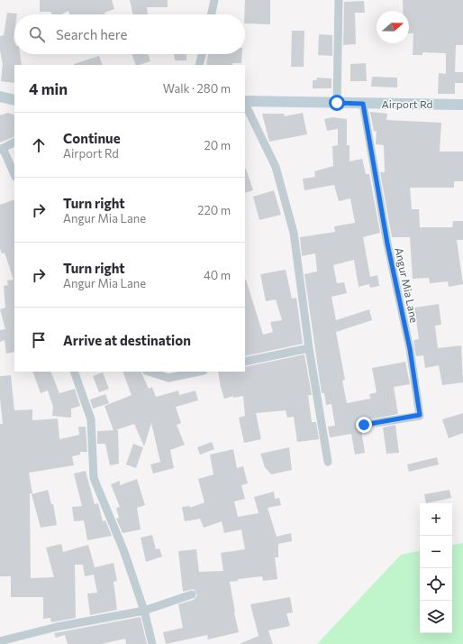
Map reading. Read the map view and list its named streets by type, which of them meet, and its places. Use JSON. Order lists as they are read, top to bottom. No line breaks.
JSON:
{"streets":{"main road":["Airport Rd"],"street":["Angur Mia Lane"]},"crossings":[["Airport Rd","Angur Mia Lane"]],"north":"right","page":{"search":"Search here","heading":["4 min","Walk · 280 m"],"list":[["Continue","Airport Rd","20 m"],["Turn right","Angur Mia Lane","220 m"],["Turn right","Angur Mia Lane","40 m"],"Arrive at destination"],"map_buttons":["+","−"]}}
